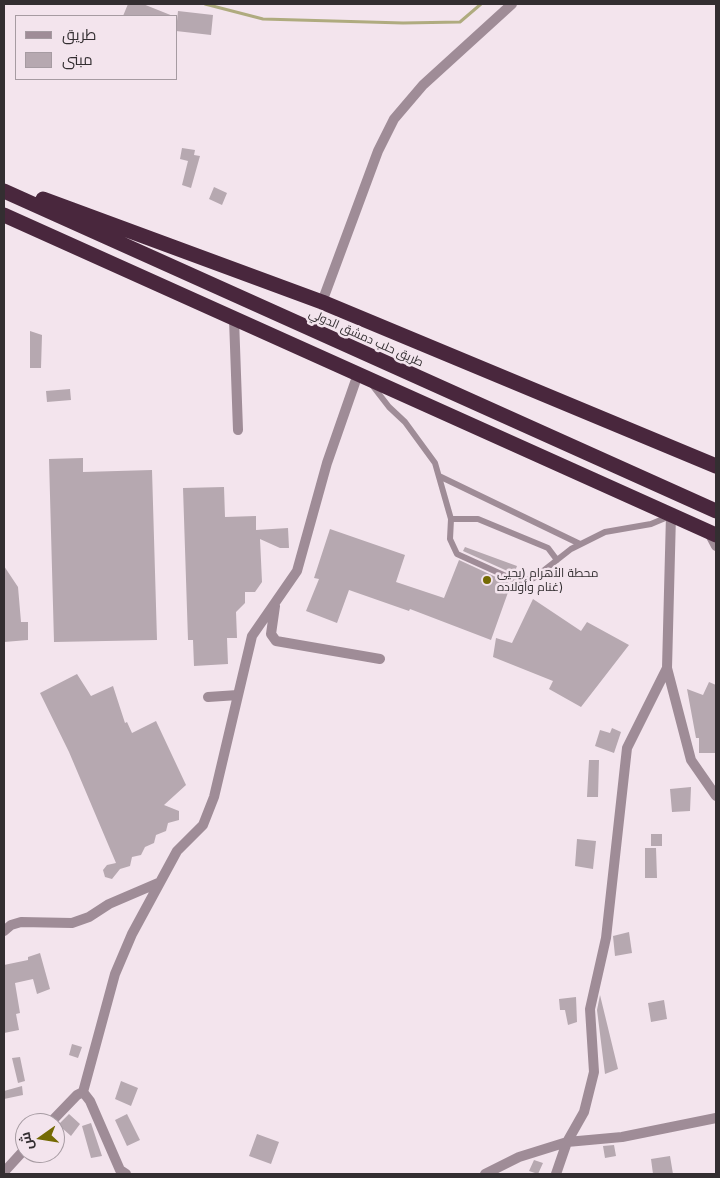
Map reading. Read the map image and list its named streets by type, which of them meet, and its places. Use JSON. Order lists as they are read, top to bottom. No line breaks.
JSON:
{"streets":{"highway":["طريق حلب دمشق الدولي"]},"places":["محطة الأهرام (يحيى غنام وأولاده)"],"legend":["طريق","مبنى"],"north":"left"}
